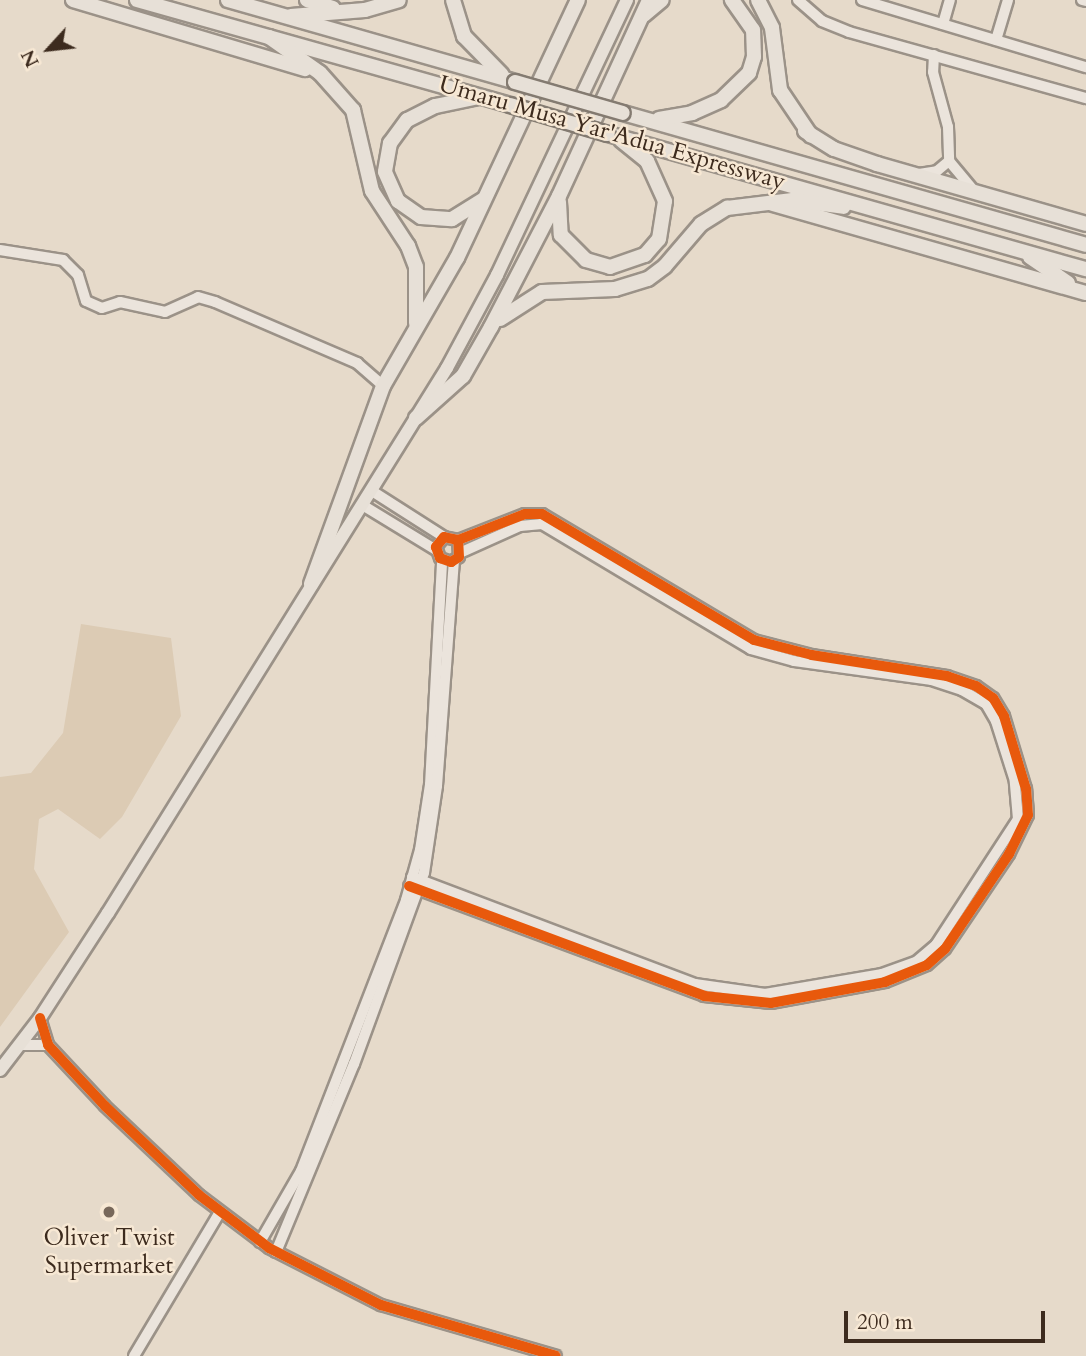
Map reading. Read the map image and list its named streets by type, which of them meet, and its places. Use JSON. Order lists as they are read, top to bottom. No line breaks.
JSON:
{"streets":{"highway":["Umaru Musa Yar'Adua Expressway"]},"places":["Oliver Twist Supermarket"],"scale_bar":"200 m","north":"bottom left"}
